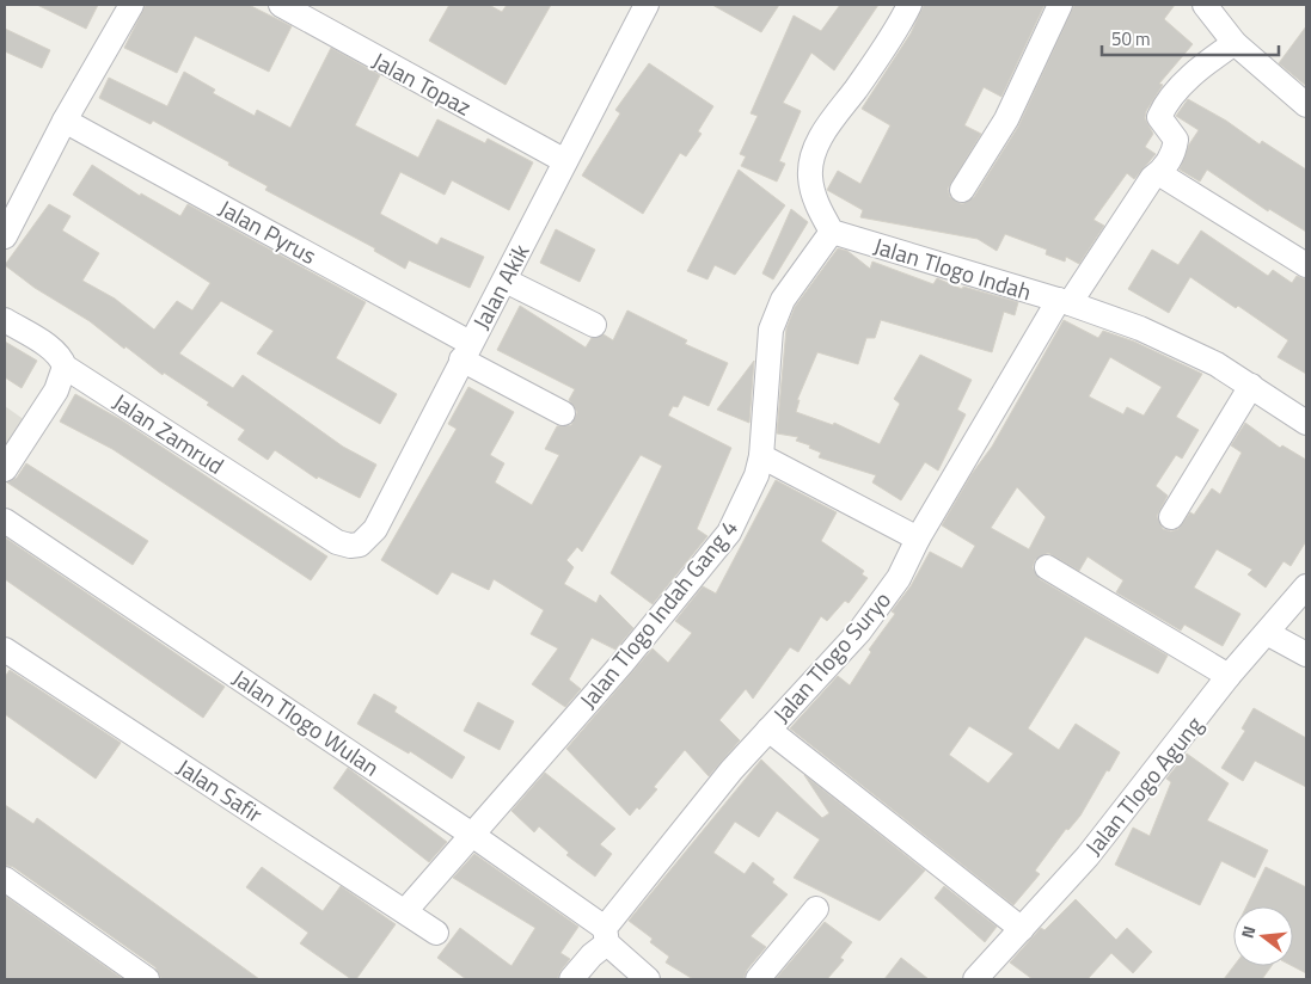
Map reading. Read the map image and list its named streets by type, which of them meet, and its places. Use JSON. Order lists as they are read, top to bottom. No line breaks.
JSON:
{"streets":{"street":["Jalan Topaz","Jalan Pyrus","Jalan Tlogo Indah","Jalan Akik","Jalan Zamrud","Jalan Tlogo Indah Gang 4","Jalan Tlogo Suryo","Jalan Tlogo Wulan","Jalan Tlogo Agung","Jalan Safir"]},"crossings":[["Jalan Topaz","Jalan Akik"],["Jalan Pyrus","Jalan Akik"],["Jalan Tlogo Indah","Jalan Tlogo Indah Gang 4"],["Jalan Tlogo Indah","Jalan Tlogo Suryo"],["Jalan Akik","Jalan Zamrud"],["Jalan Tlogo Indah Gang 4","Jalan Tlogo Wulan"],["Jalan Tlogo Indah Gang 4","Jalan Safir"],["Jalan Tlogo Suryo","Jalan Tlogo Wulan"]],"scale_bar":"50 m","north":"left"}
